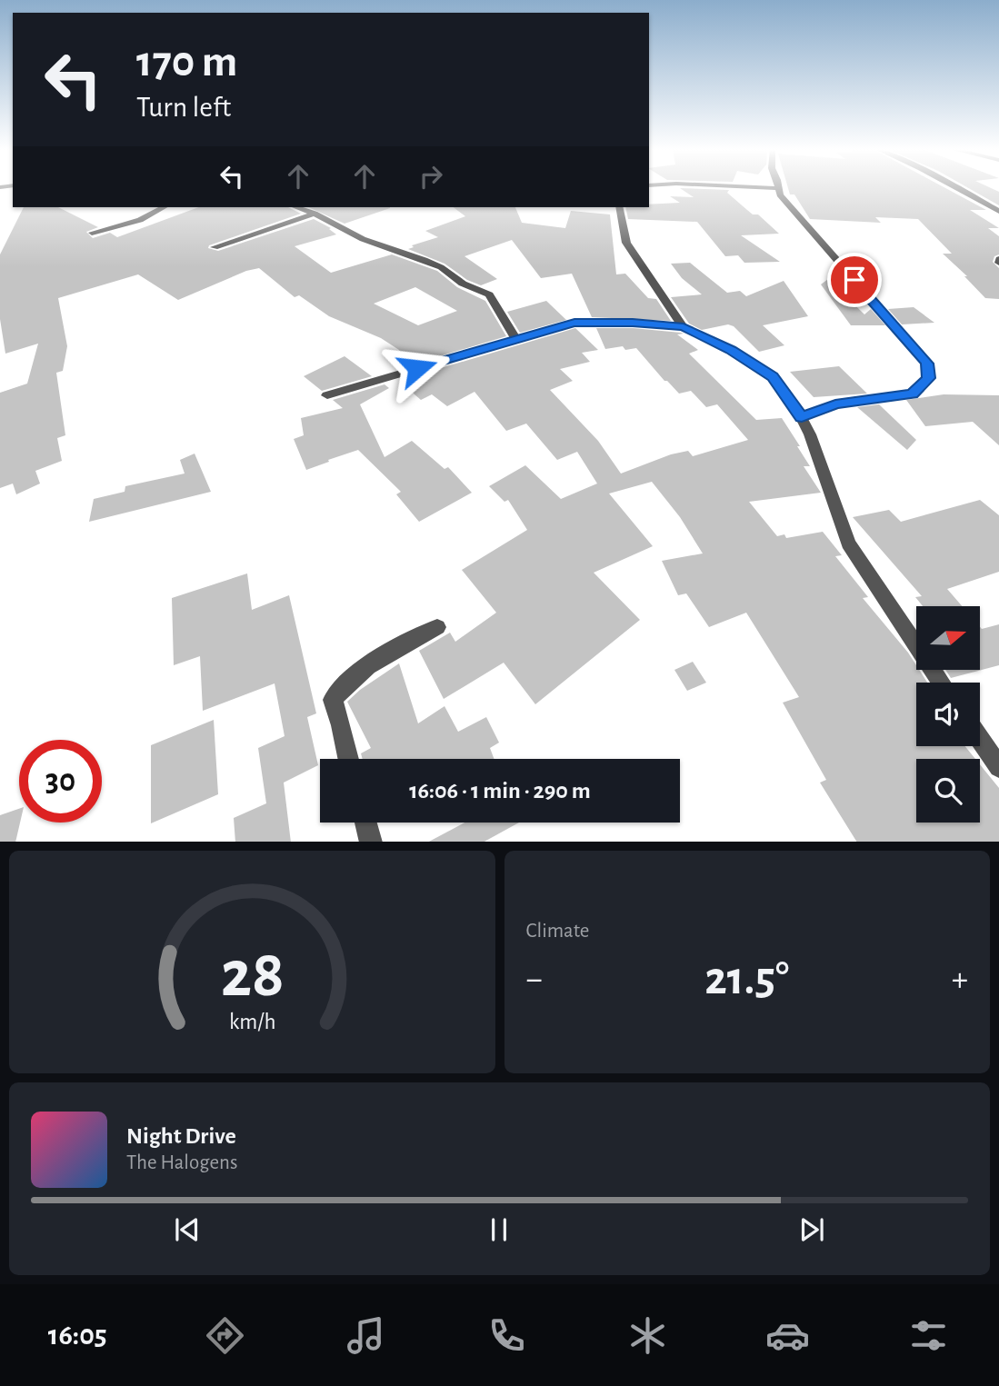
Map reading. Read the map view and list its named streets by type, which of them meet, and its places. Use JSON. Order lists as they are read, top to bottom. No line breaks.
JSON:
{"north":"right","page":{"turn":["170 m","Turn left"],"limit":"30","trip":"16:06 · 1 min · 290 m","tile":"Climate","heat":["−","21.5°","+"],"song":["Night Drive","The Halogens"],"tabs":"16:05","gauge":["28","km/h"]}}
